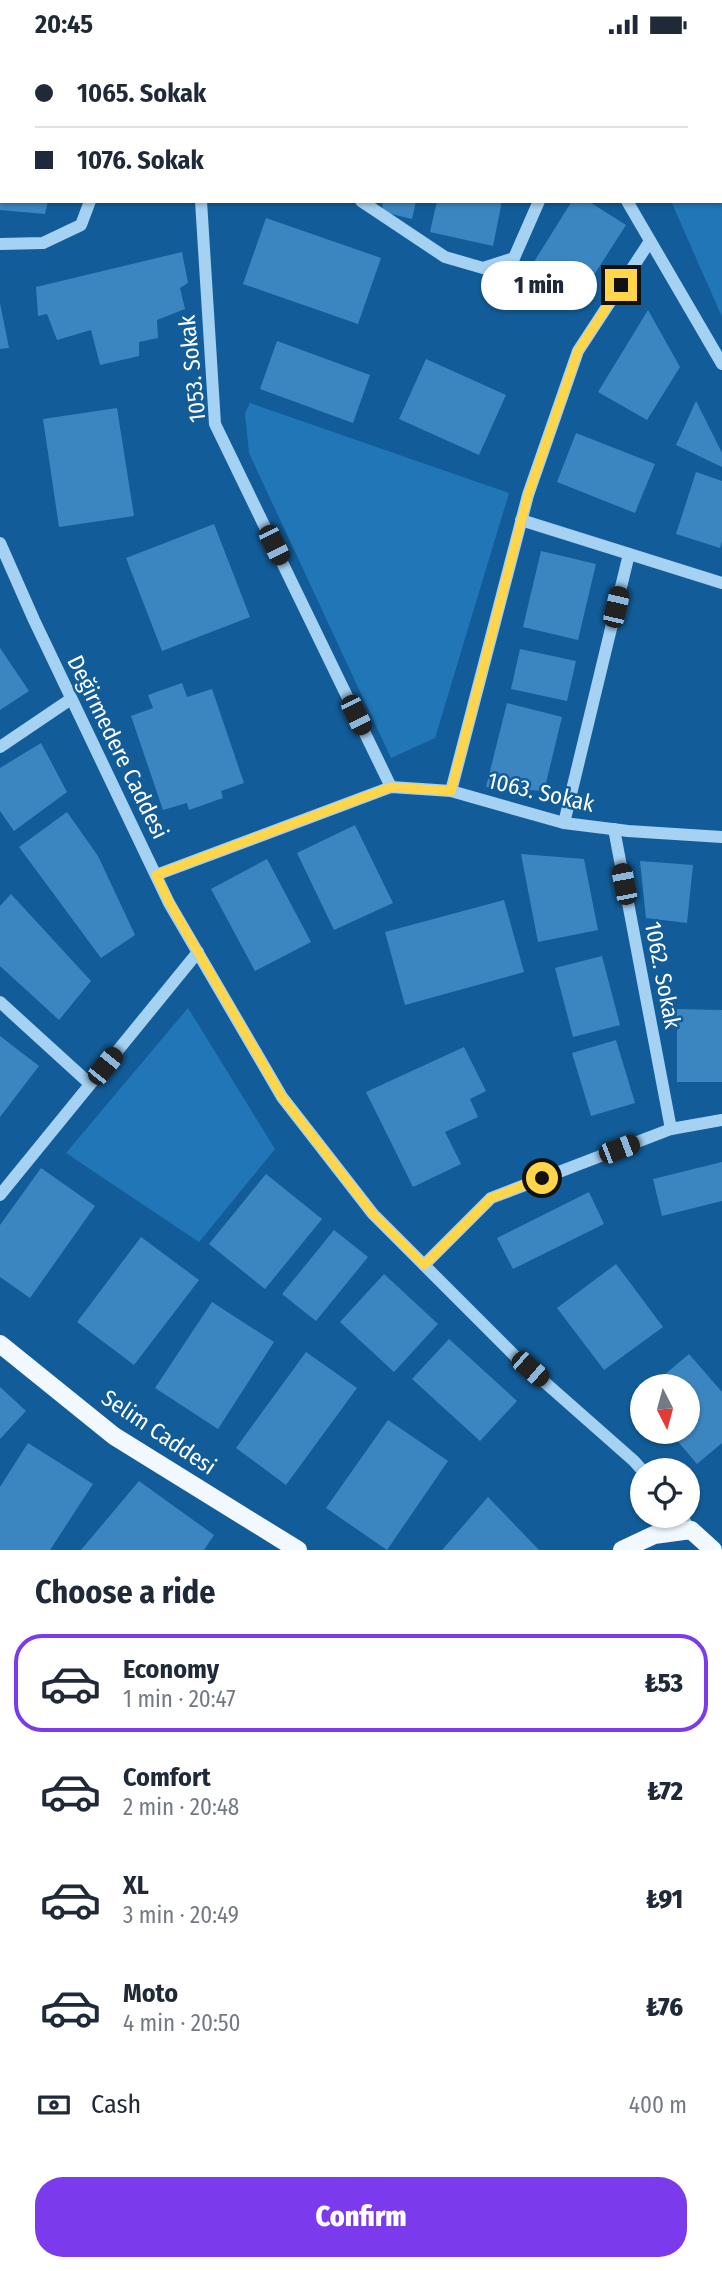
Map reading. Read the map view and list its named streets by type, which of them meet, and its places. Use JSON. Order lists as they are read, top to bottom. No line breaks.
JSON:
{"streets":{"main road":["Selim Caddesi"],"street":["1053. Sokak","Değirmedere Caddesi","1063. Sokak","1062. Sokak"]},"crossings":[["1053. Sokak","1063. Sokak"],["Değirmedere Caddesi","1063. Sokak"],["1063. Sokak","1062. Sokak"]],"north":"bottom","page":{"status":"20:45","banner":["1065. Sokak","1076. Sokak"],"bubble":"1 min","heading":"Choose a ride","list":[{"name":"Economy","note":"1 min · 20:47","value":"₺53"},{"name":"Comfort","note":"2 min · 20:48","value":"₺72"},{"name":"XL","note":"3 min · 20:49","value":"₺91"},{"name":"Moto","note":"4 min · 20:50","value":"₺76"}],"pay":["Cash","400 m"],"buttons":"Confirm"}}
